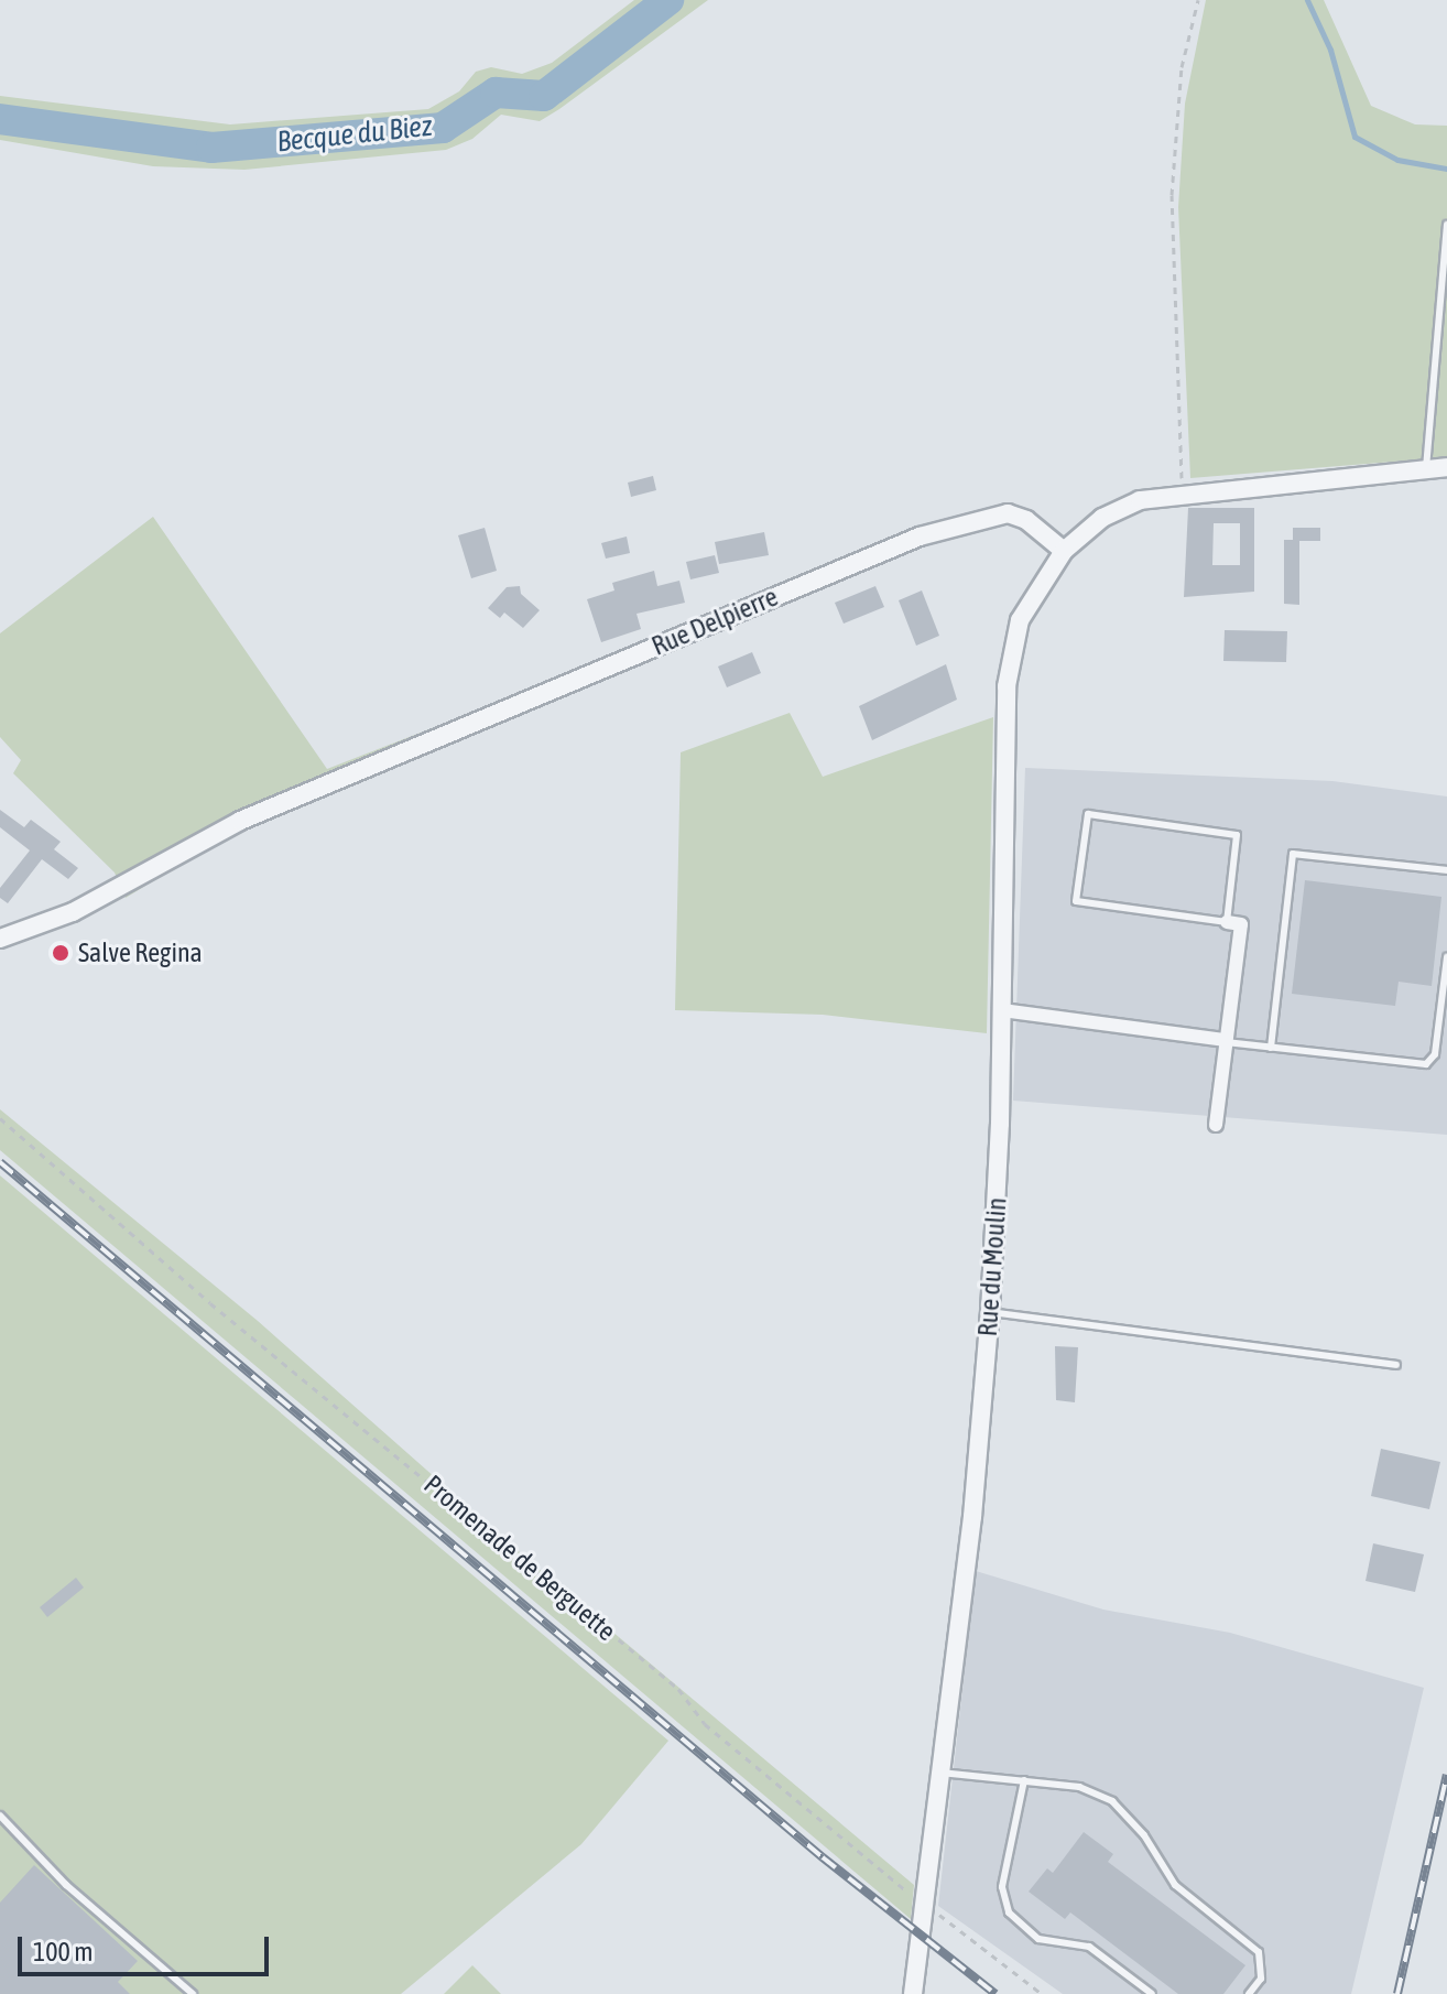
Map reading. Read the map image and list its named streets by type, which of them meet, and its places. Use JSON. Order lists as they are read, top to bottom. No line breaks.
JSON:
{"streets":{"street":["Rue Delpierre","Rue du Moulin"],"path":["Promenade de Berguette"]},"crossings":[["Rue Delpierre","Rue du Moulin"],["Rue du Moulin","Promenade de Berguette"]],"water":["Becque du Biez"],"places":["Salve Regina"],"scale_bar":"100 m"}
